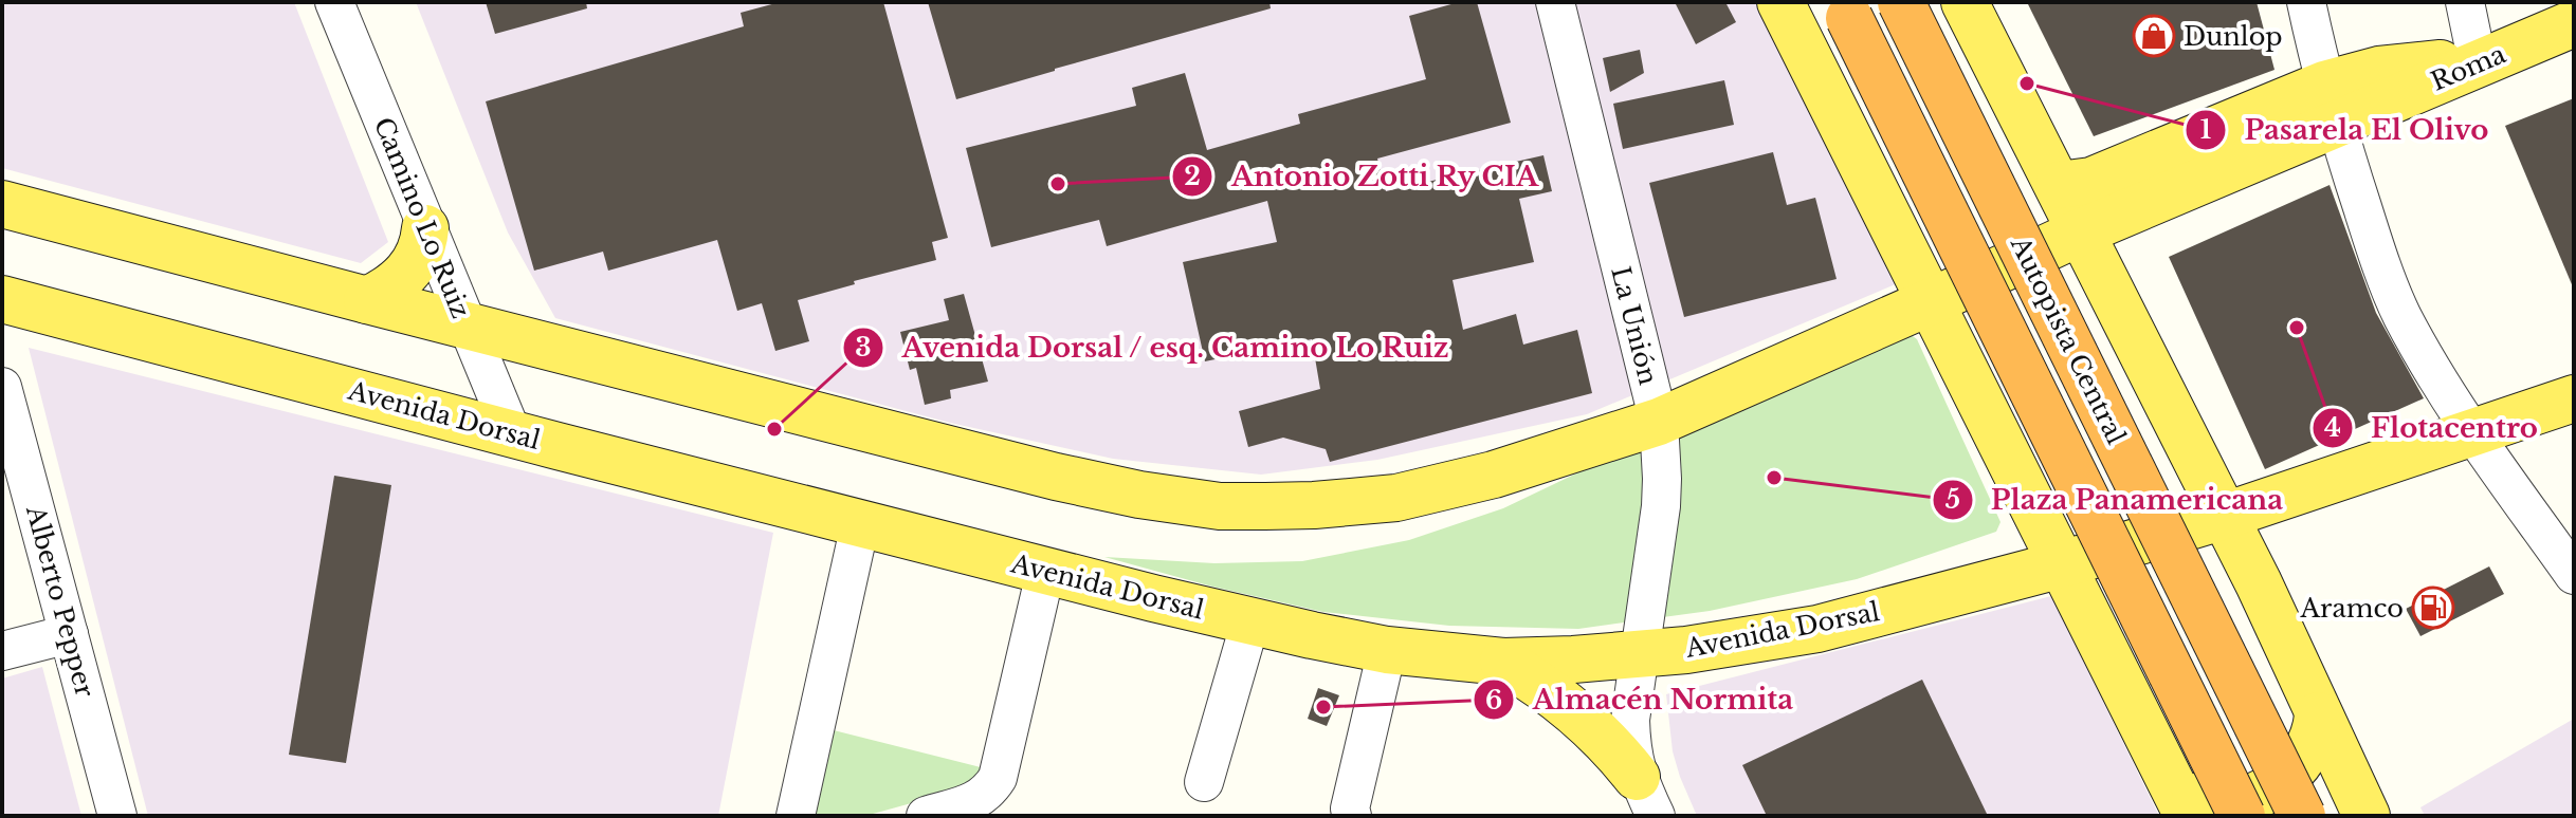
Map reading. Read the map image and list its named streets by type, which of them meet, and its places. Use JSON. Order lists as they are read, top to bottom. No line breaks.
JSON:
{"streets":{"highway":["Autopista Central"],"main road":["Roma","Avenida Dorsal"],"street":["Camino Lo Ruiz","La Unión","Alberto Pepper"]},"crossings":[["Camino Lo Ruiz","Avenida Dorsal"],["La Unión","Avenida Dorsal"]],"places":{"shop":["Dunlop"],"other":["Pasarela El Olivo","Antonio Zotti Ry CIA","Flotacentro","Avenida Dorsal / esq. Camino Lo Ruiz","Plaza Panamericana","Almacén Normita"],"fuel station":["Aramco"]}}
